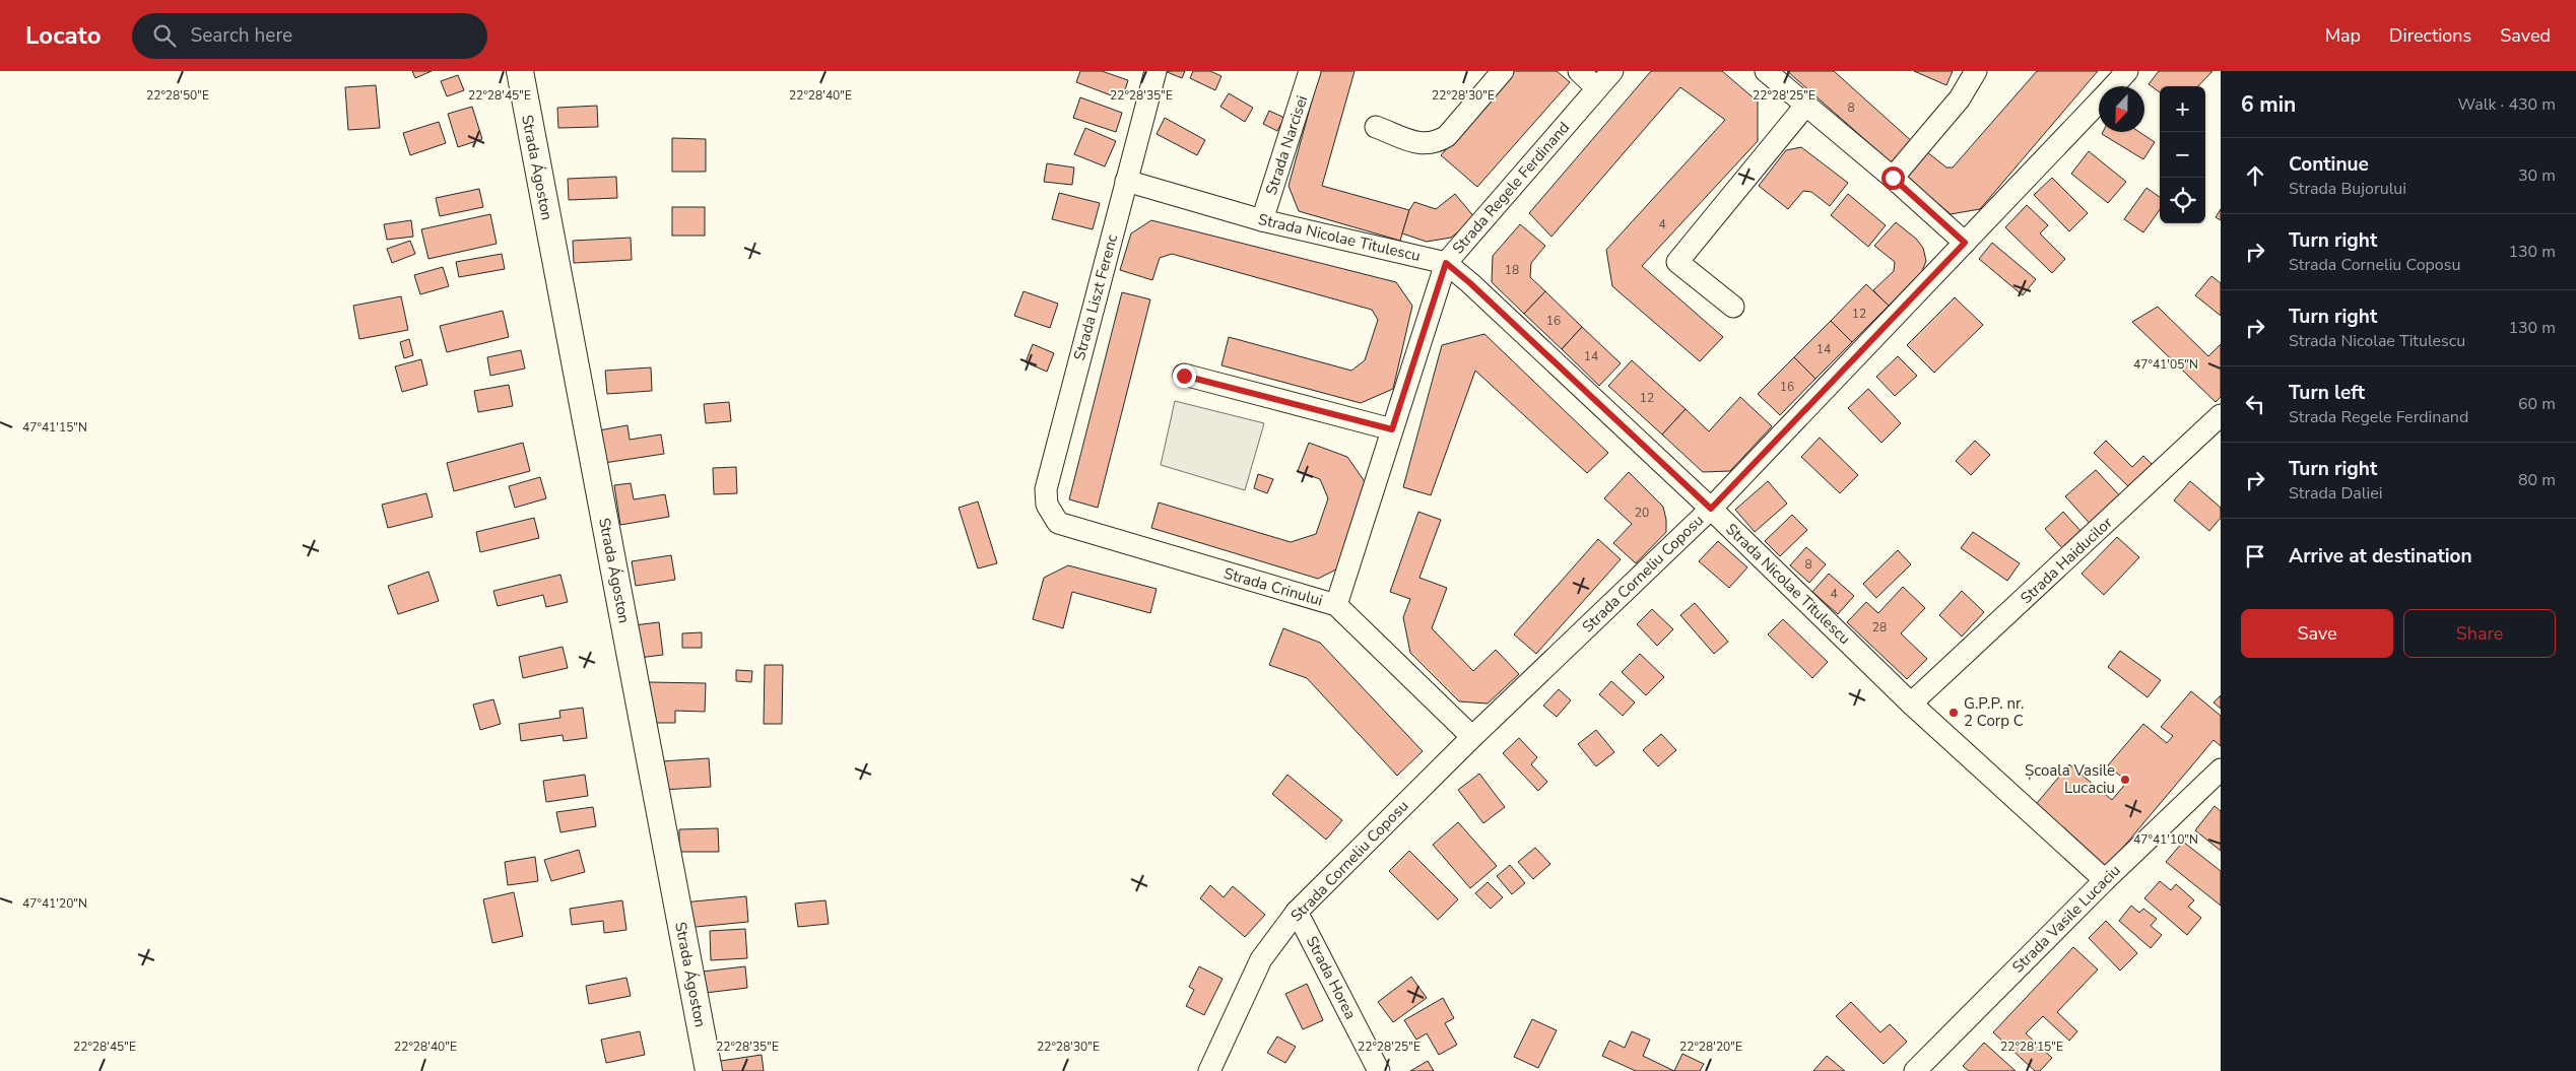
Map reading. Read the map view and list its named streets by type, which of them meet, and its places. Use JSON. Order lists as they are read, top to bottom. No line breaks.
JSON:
{"streets":{"main road":["Strada Ágoston"],"street":["Strada Narcisei","Strada Regele Ferdinand","Strada Nicolae Titulescu","Strada Liszt Ferenc","Strada Haiducilor","Strada Corneliu Coposu","Strada Crinului","Strada Vasile Lucaciu","Strada Horea"]},"crossings":[["Strada Narcisei","Strada Nicolae Titulescu"],["Strada Regele Ferdinand","Strada Nicolae Titulescu"],["Strada Regele Ferdinand","Strada Crinului"],["Strada Nicolae Titulescu","Strada Liszt Ferenc"],["Strada Nicolae Titulescu","Strada Haiducilor"],["Strada Nicolae Titulescu","Strada Corneliu Coposu"],["Strada Nicolae Titulescu","Strada Vasile Lucaciu"],["Strada Liszt Ferenc","Strada Crinului"],["Strada Corneliu Coposu","Strada Crinului"],["Strada Corneliu Coposu","Strada Horea"]],"places":["G.P.P. nr. 2 Corp C","Școala Vasile Lucaciu"],"house_numbers":["8","4","18","12","16","14","14","16","12","20","8","4","28"],"north":"bottom","page":{"header":"Locato","search":"Search here","nav":["Map","Directions","Saved"],"heading":["6 min","Walk · 430 m"],"map_buttons":["+","−"],"list":[["Continue","Strada Bujorului","30 m"],["Turn right","Strada Corneliu Coposu","130 m"],["Turn right","Strada Nicolae Titulescu","130 m"],["Turn left","Strada Regele Ferdinand","60 m"],["Turn right","Strada Daliei","80 m"],"Arrive at destination"],"buttons":["Save","Share"]},"coordinates":["22°28'50\"E","22°28'45\"E","22°28'40\"E","22°28'25\"E","22°28'35\"E","22°28'30\"E","47°41'05\"N","47°41'15\"N","47°41'10\"N","47°41'20\"N","22°28'20\"E","22°28'15\"E"]}
